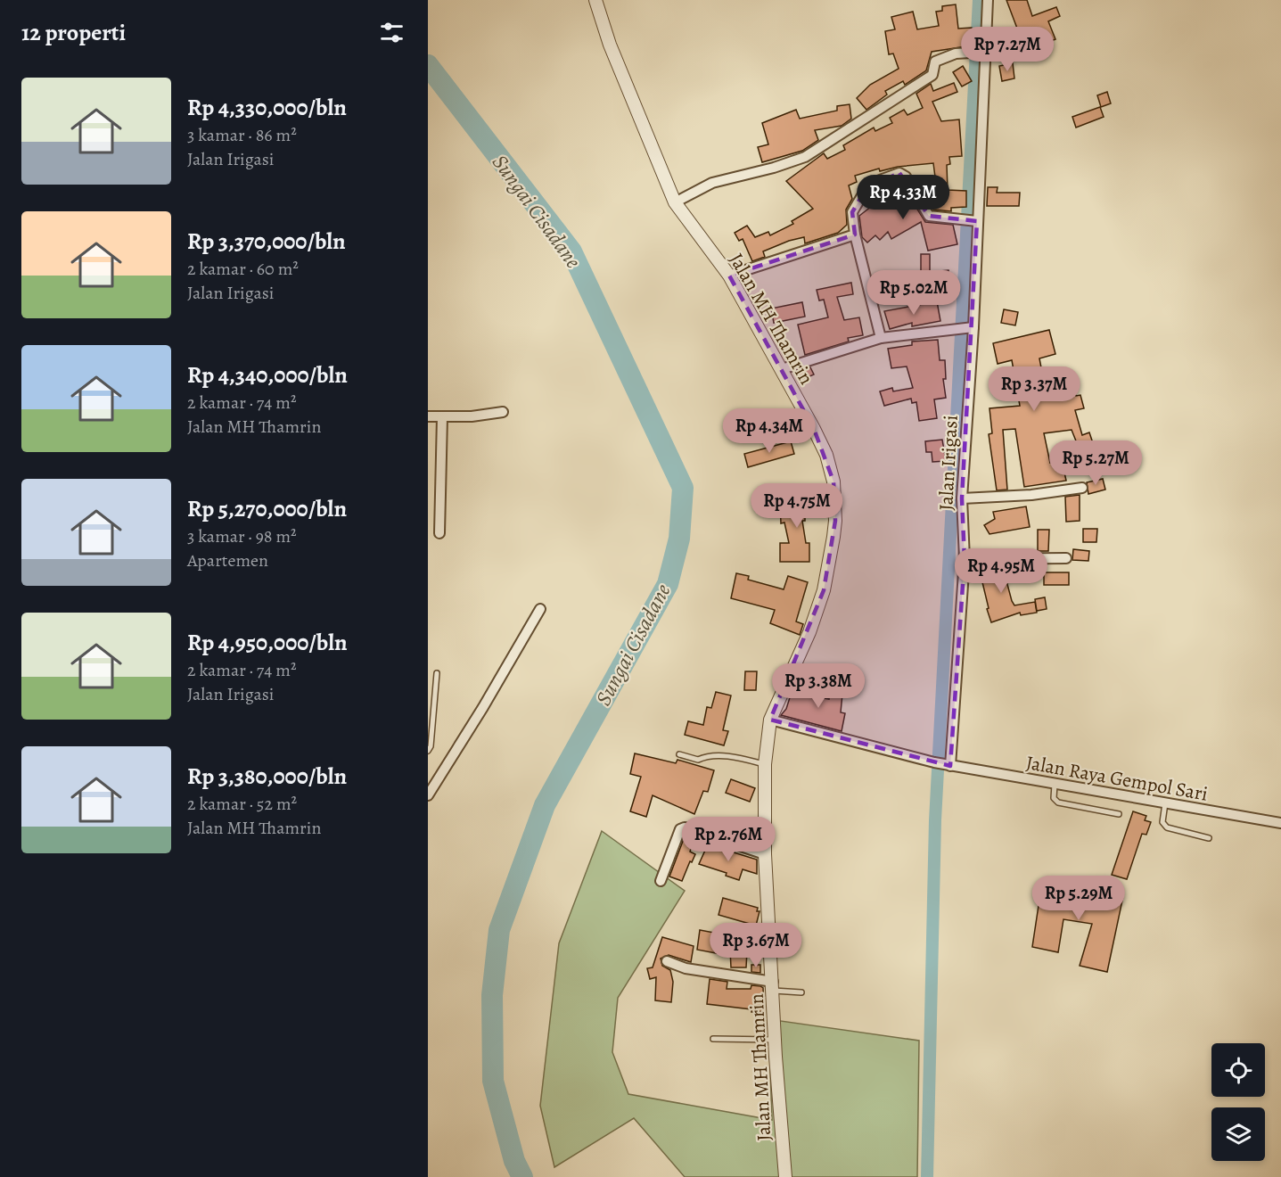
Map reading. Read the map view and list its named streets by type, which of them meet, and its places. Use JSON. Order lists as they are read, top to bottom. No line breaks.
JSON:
{"streets":{"street":["Jalan MH Thamrin","Jalan Irigasi","Jalan Raya Gempol Sari"]},"crossings":[["Jalan MH Thamrin","Jalan Raya Gempol Sari"],["Jalan Irigasi","Jalan Raya Gempol Sari"]],"water":["Sungai Cisadane"],"page":{"heading":"12 properti","price":["Rp 7.27M","Rp 4.33M","Rp 5.02M","Rp 3.37M","Rp 4.34M","Rp 5.27M","Rp 4.75M","Rp 4.95M","Rp 3.38M","Rp 2.76M","Rp 5.29M","Rp 3.67M"],"list":[{"name":"Rp 4,330,000/bln","note":"3 kamar · 86 m² · Jalan Irigasi"},{"name":"Rp 3,370,000/bln","note":"2 kamar · 60 m² · Jalan Irigasi"},{"name":"Rp 4,340,000/bln","note":"2 kamar · 74 m² · Jalan MH Thamrin"},{"name":"Rp 5,270,000/bln","note":"3 kamar · 98 m² · Apartemen"},{"name":"Rp 4,950,000/bln","note":"2 kamar · 74 m² · Jalan Irigasi"},{"name":"Rp 3,380,000/bln","note":"2 kamar · 52 m² · Jalan MH Thamrin"}]}}
